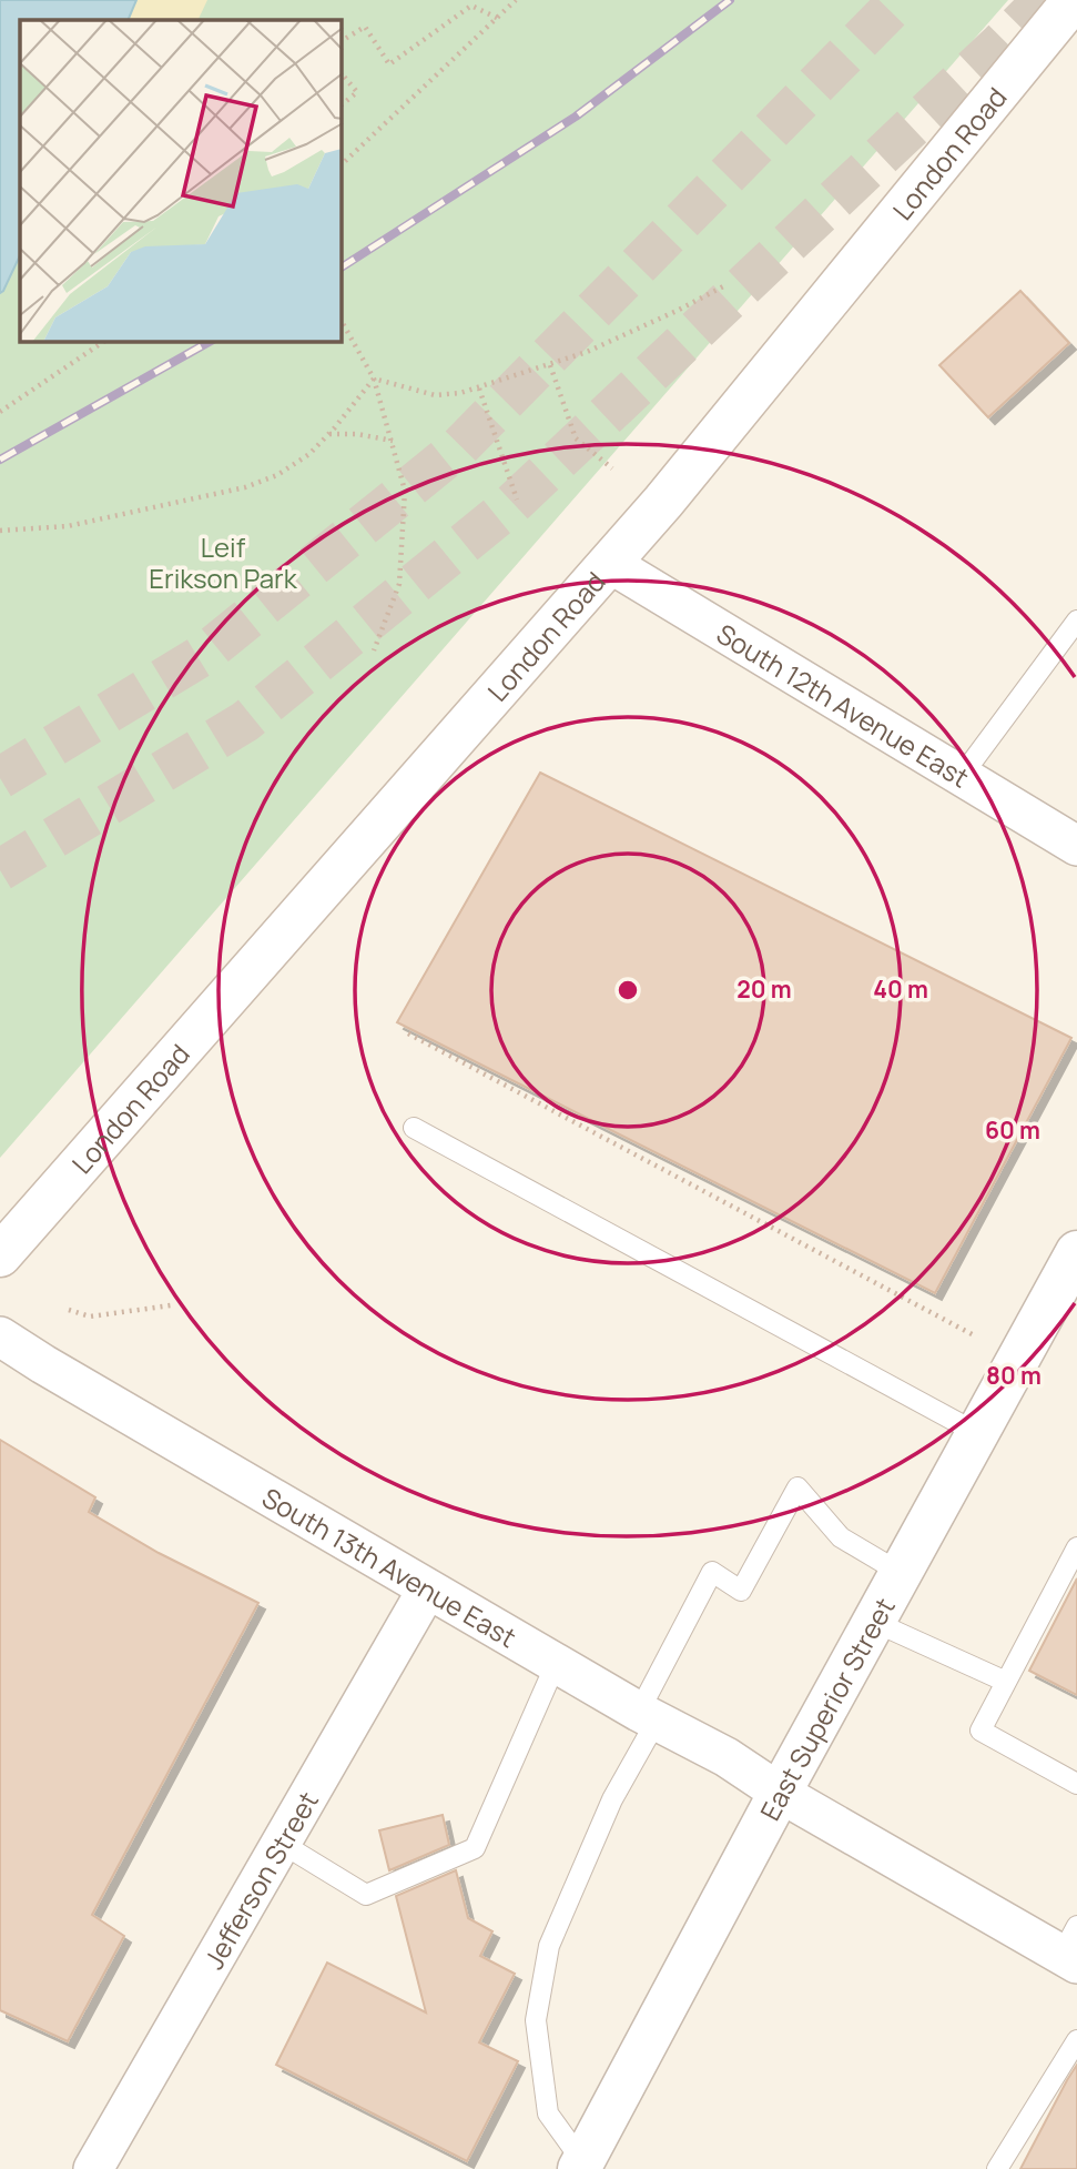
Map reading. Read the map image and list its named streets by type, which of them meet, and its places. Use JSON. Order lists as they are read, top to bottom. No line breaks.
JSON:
{"streets":{"main road":["London Road","East Superior Street"],"street":["South 12th Avenue East","South 13th Avenue East","Jefferson Street"]},"crossings":[["London Road","South 12th Avenue East"],["South 13th Avenue East","East Superior Street"],["South 13th Avenue East","Jefferson Street"]],"parks":["Leif Erikson Park"],"rings":["20 m","40 m","60 m","80 m"]}
